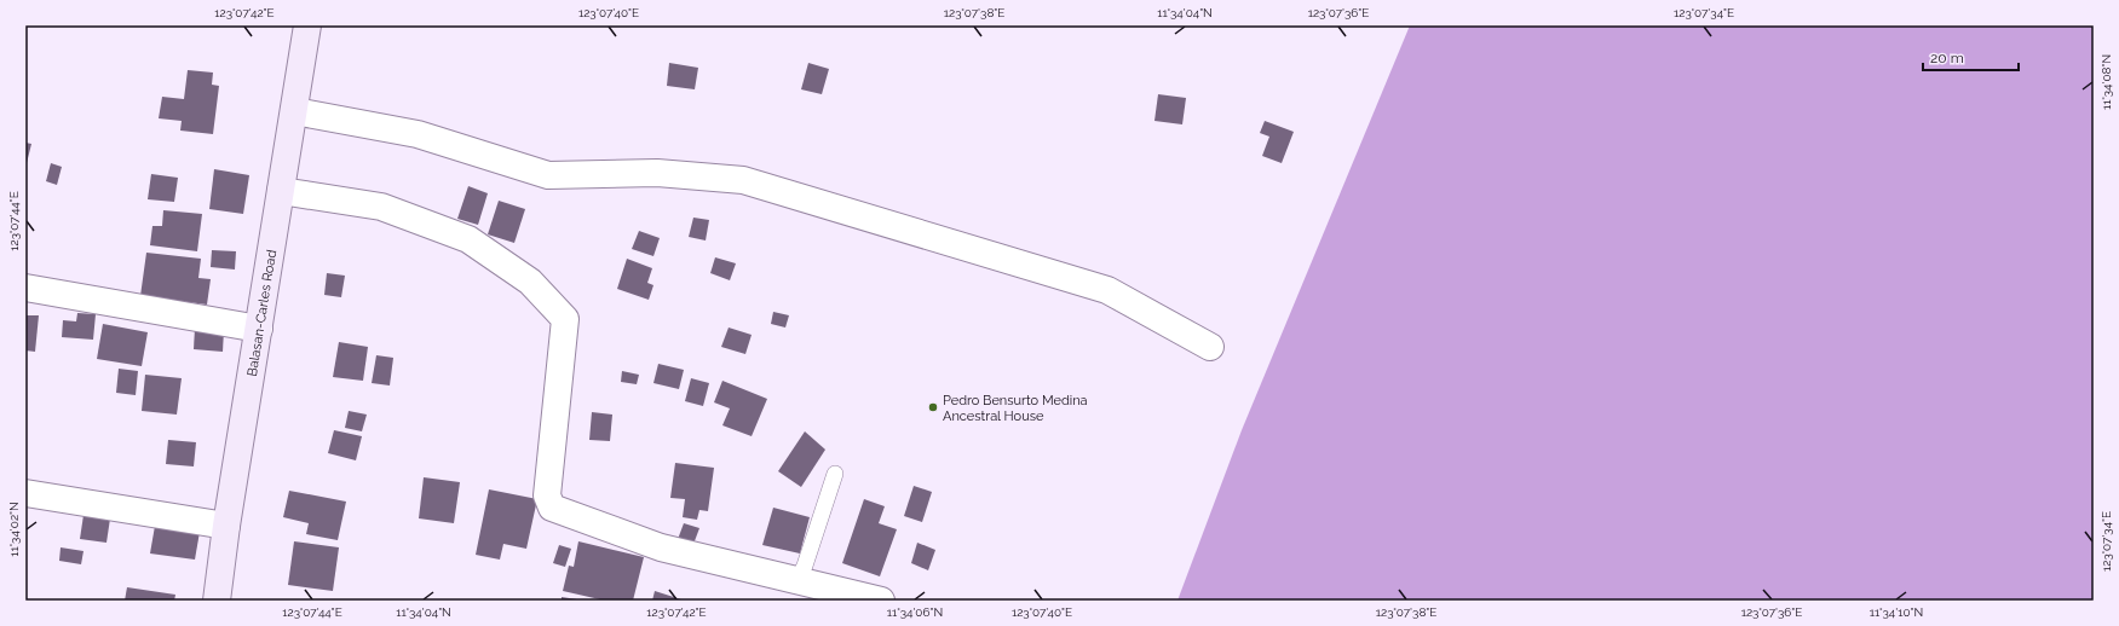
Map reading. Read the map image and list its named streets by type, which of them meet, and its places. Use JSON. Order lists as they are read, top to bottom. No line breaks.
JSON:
{"streets":{"main road":["Balasan-Carles Road"]},"places":["Pedro Bensurto Medina Ancestral House"],"scale_bar":"20 m","coordinates":["123°07'42\"E","123°07'40\"E","123°07'38\"E","11°34'04\"N","123°07'36\"E","123°07'34\"E","11°34'08\"N","123°07'44\"E","11°34'02\"N","11°34'06\"N","11°34'10\"N"]}
